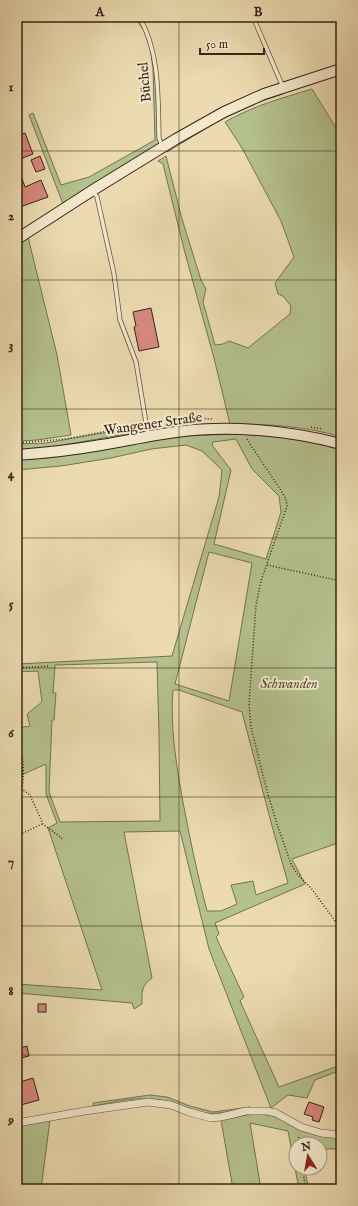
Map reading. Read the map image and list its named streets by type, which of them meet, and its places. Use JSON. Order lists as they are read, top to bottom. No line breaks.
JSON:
{"streets":{"main road":["Wangener Straße"],"lane":["Büchel"]},"parks":["Schwanden"],"scale_bar":"50 m","north":"top","grid":{"columns":["A","B"],"rows":["1","2","3","4","5","6","7","8","9"]}}
